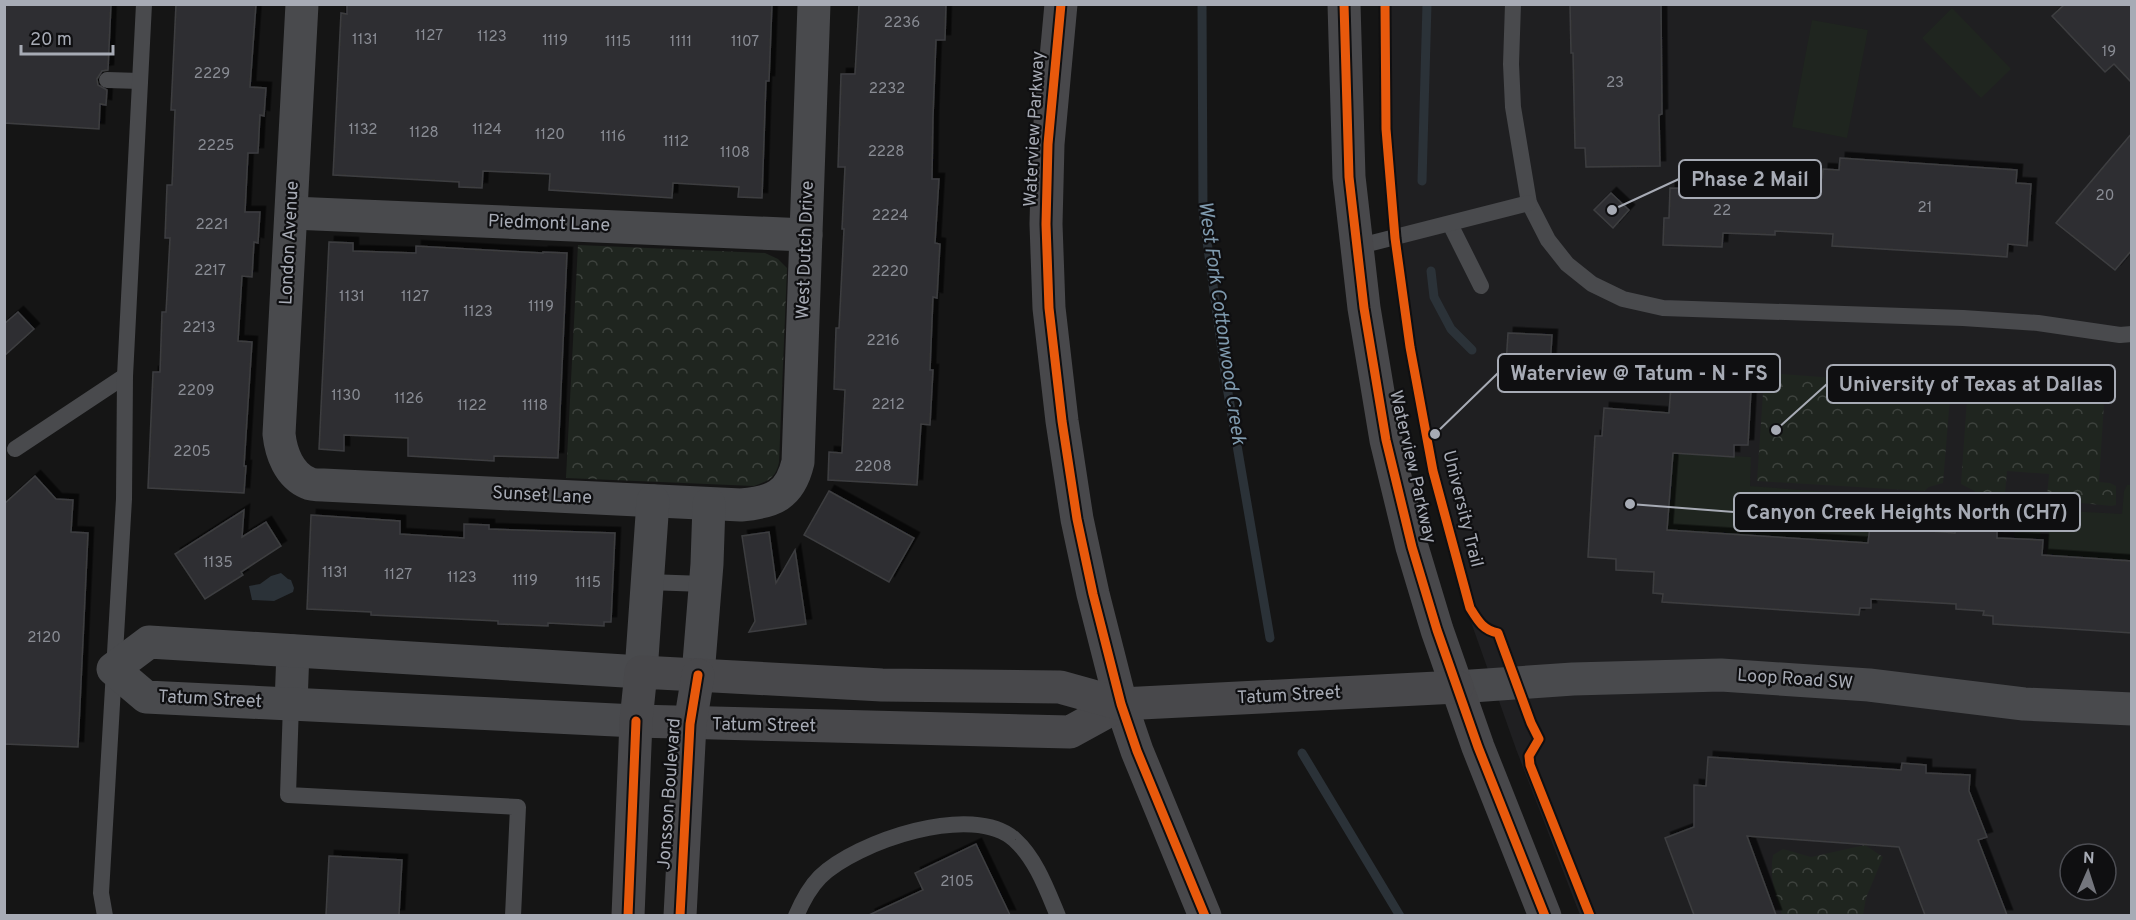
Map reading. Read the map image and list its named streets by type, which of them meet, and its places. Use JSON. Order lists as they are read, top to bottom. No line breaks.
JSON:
{"streets":{"main road":["Waterview Parkway","Tatum Street","Jonsson Boulevard"],"street":["Piedmont Lane","London Avenue","West Dutch Drive","Sunset Lane","Loop Road SW"],"cycle path":["University Trail"]},"crossings":[["Waterview Parkway","Loop Road SW"],["Waterview Parkway","Tatum Street"],["Piedmont Lane","London Avenue"],["Piedmont Lane","West Dutch Drive"],["London Avenue","Sunset Lane"],["West Dutch Drive","Sunset Lane"],["Sunset Lane","Jonsson Boulevard"],["Loop Road SW","Tatum Street"],["Tatum Street","Jonsson Boulevard"]],"water":["West Fork Cottonwood Creek"],"places":["Phase 2 Mail","University of Texas at Dallas","Waterview @ Tatum - N - FS","Canyon Creek Heights North (CH7)"],"house_numbers":["2236","1127","1123","1131","1119","1115","1111","1107","19","2229","23","2232","1132","1124","1128","1120","1116","1112","2225","2228","1108","20","21","22","2224","2221","2217","2220","1131","1127","1119","1123","2213","2216","2209","1130","1126","2212","1122","1118","2205","2208","1135","1131","1127","1123","1119","1115","2120","2105"],"scale_bar":"20 m","north":"top"}
